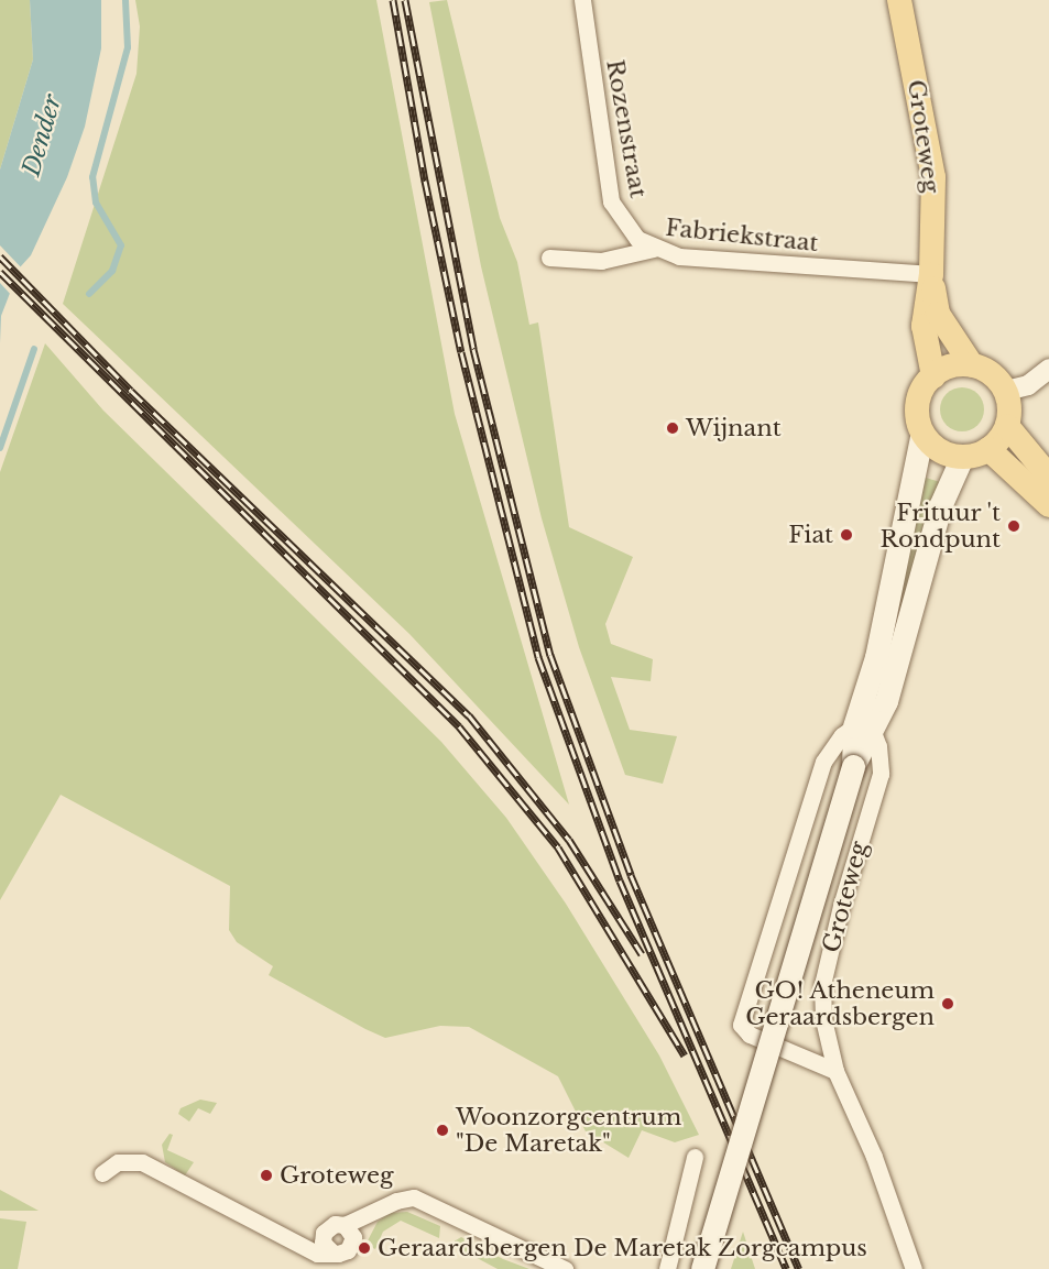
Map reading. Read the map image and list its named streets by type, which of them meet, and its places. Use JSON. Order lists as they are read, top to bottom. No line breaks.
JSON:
{"streets":{"main road":["Groteweg"],"street":["Rozenstraat","Fabriekstraat"]},"crossings":[["Rozenstraat","Fabriekstraat"],["Groteweg","Fabriekstraat"]],"water":["Dender"],"places":["Wijnant","Frituur 't Rondpunt","Fiat","GO! Atheneum Geraardsbergen","Woonzorgcentrum \"De Maretak\"","Groteweg","Geraardsbergen De Maretak Zorgcampus"]}
